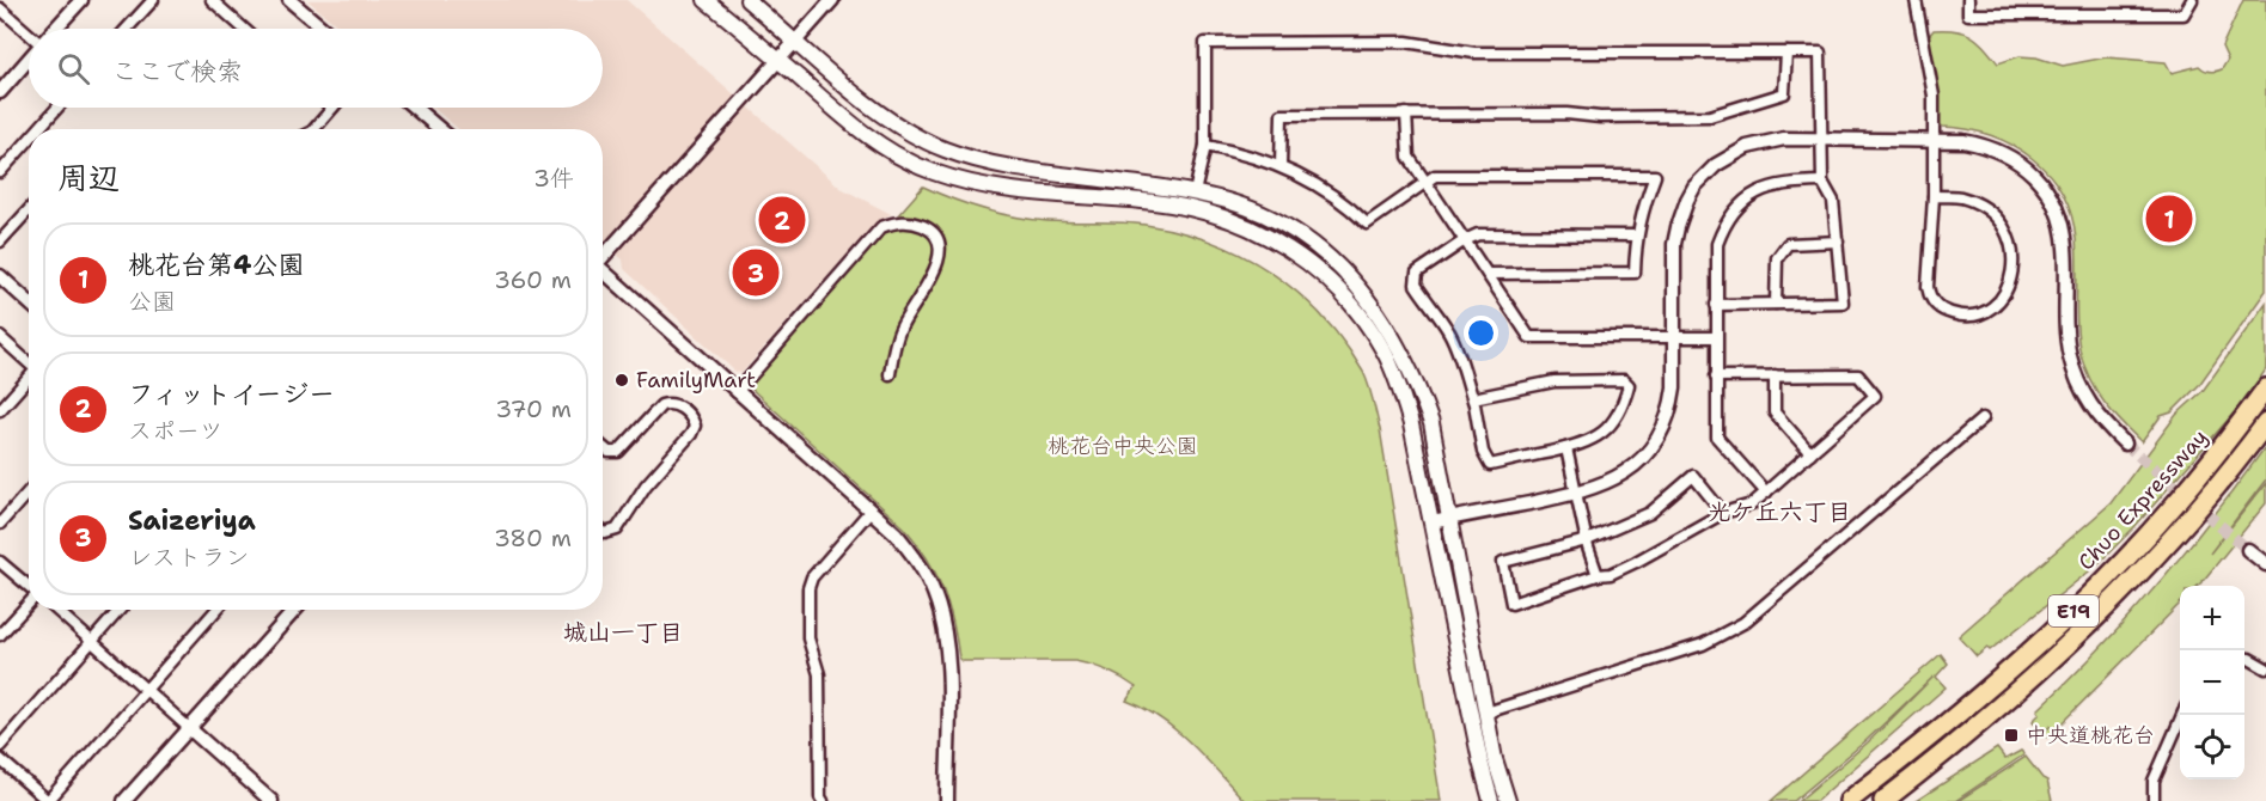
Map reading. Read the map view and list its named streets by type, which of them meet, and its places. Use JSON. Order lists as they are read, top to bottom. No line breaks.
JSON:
{"streets":{"highway":["Chuo Expressway","E19"]},"districts":["光ケ丘六丁目","城山一丁目"],"parks":["桃花台中央公園"],"places":{"other":["FamilyMart"],"transit":["中央道桃花台"]},"page":{"search":"ここで検索","heading":["周辺","3件"],"pins":["1","2","3"],"list":[{"mark":"1","name":"桃花台第4公園","note":"公園","value":"360 m"},{"mark":"2","name":"フィットイージー","note":"スポーツ","value":"370 m"},{"mark":"3","name":"Saizeriya","note":"レストラン","value":"380 m"}],"map_buttons":["+","−"]}}
